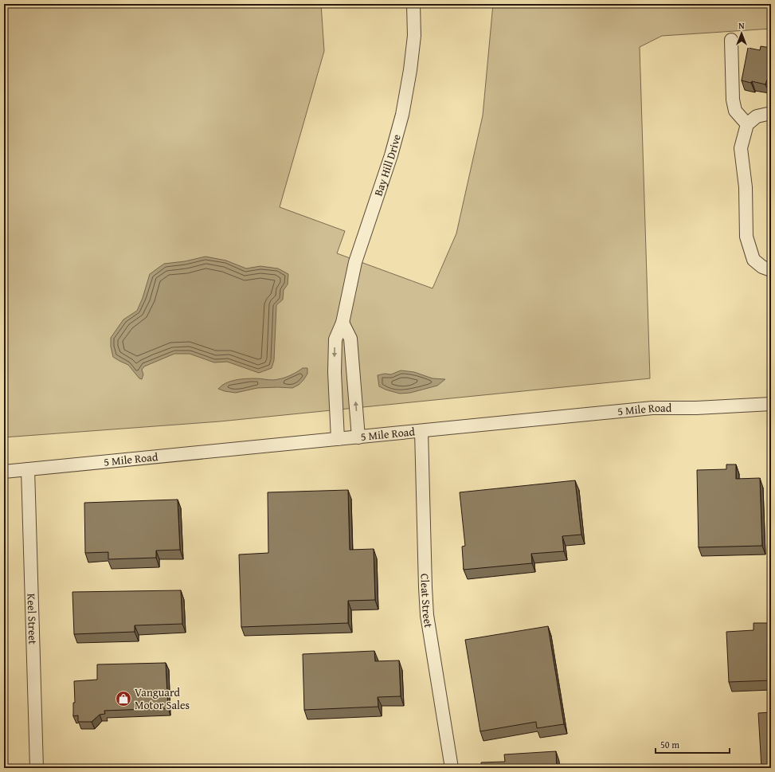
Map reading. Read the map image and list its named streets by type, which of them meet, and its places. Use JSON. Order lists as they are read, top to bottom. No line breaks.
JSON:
{"streets":{"street":["Bay Hill Drive","5 Mile Road","Cleat Street","Keel Street"]},"crossings":[["Bay Hill Drive","5 Mile Road"],["5 Mile Road","Cleat Street"],["5 Mile Road","Keel Street"]],"places":{"shop":["Vanguard Motor Sales"]},"scale_bar":"50 m","north":"top"}
